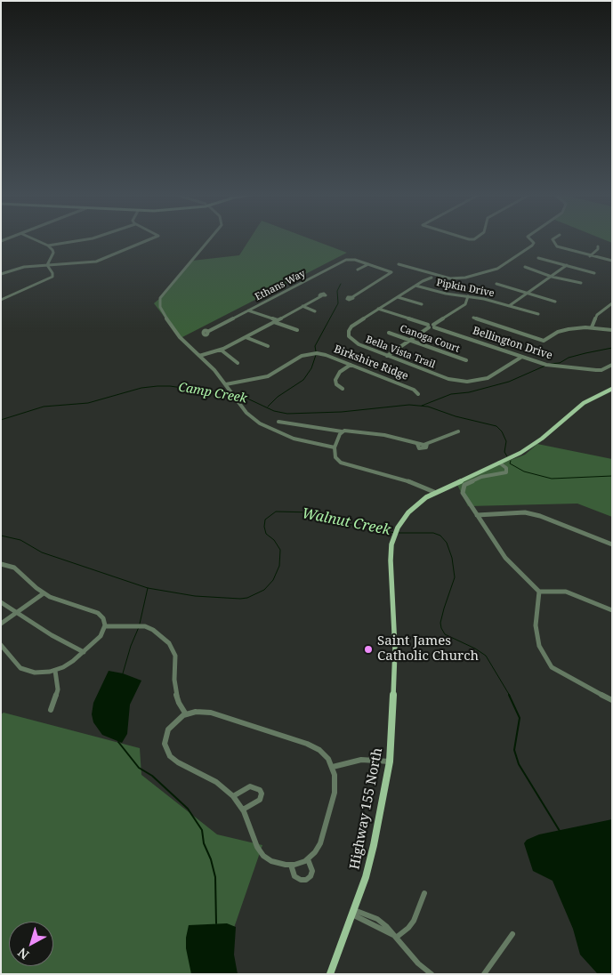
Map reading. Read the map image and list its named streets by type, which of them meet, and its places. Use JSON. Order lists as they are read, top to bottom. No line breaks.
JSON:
{"streets":{"main road":["Highway 155 North"],"street":["Ethans Way","Pipkin Drive","Canoga Court","Bellington Drive","Bella Vista Trail","Birkshire Ridge"]},"crossings":[["Pipkin Drive","Bella Vista Trail"],["Bellington Drive","Bella Vista Trail"]],"water":["Camp Creek","Walnut Creek"],"places":["Saint James Catholic Church"],"north":"bottom left"}
